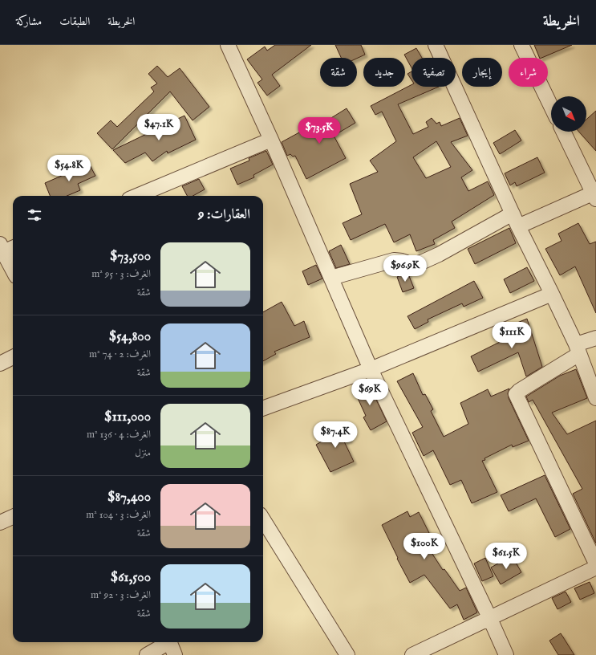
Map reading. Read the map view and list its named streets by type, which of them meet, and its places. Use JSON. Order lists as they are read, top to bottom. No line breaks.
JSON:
{"north":"bottom right","page":{"header":"الخريطة","nav":["الخريطة","الطبقات","مشاركة"],"chip":["شراء","إيجار","تصفية","جديد","شقة"],"price":["$47.1K","$73.5K","$54.8K","$96.9K","$111K","$69K","$87.4K","$100K","$61.5K"],"heading":"العقارات: 9","list":[{"name":"$73,500","note":"الغرف: 3 · 95 m² · شقة"},{"name":"$54,800","note":"الغرف: 2 · 74 m² · شقة"},{"name":"$111,000","note":"الغرف: 4 · 136 m² · منزل"},{"name":"$87,400","note":"الغرف: 3 · 104 m² · شقة"},{"name":"$61,500","note":"الغرف: 3 · 92 m² · شقة"}]}}
